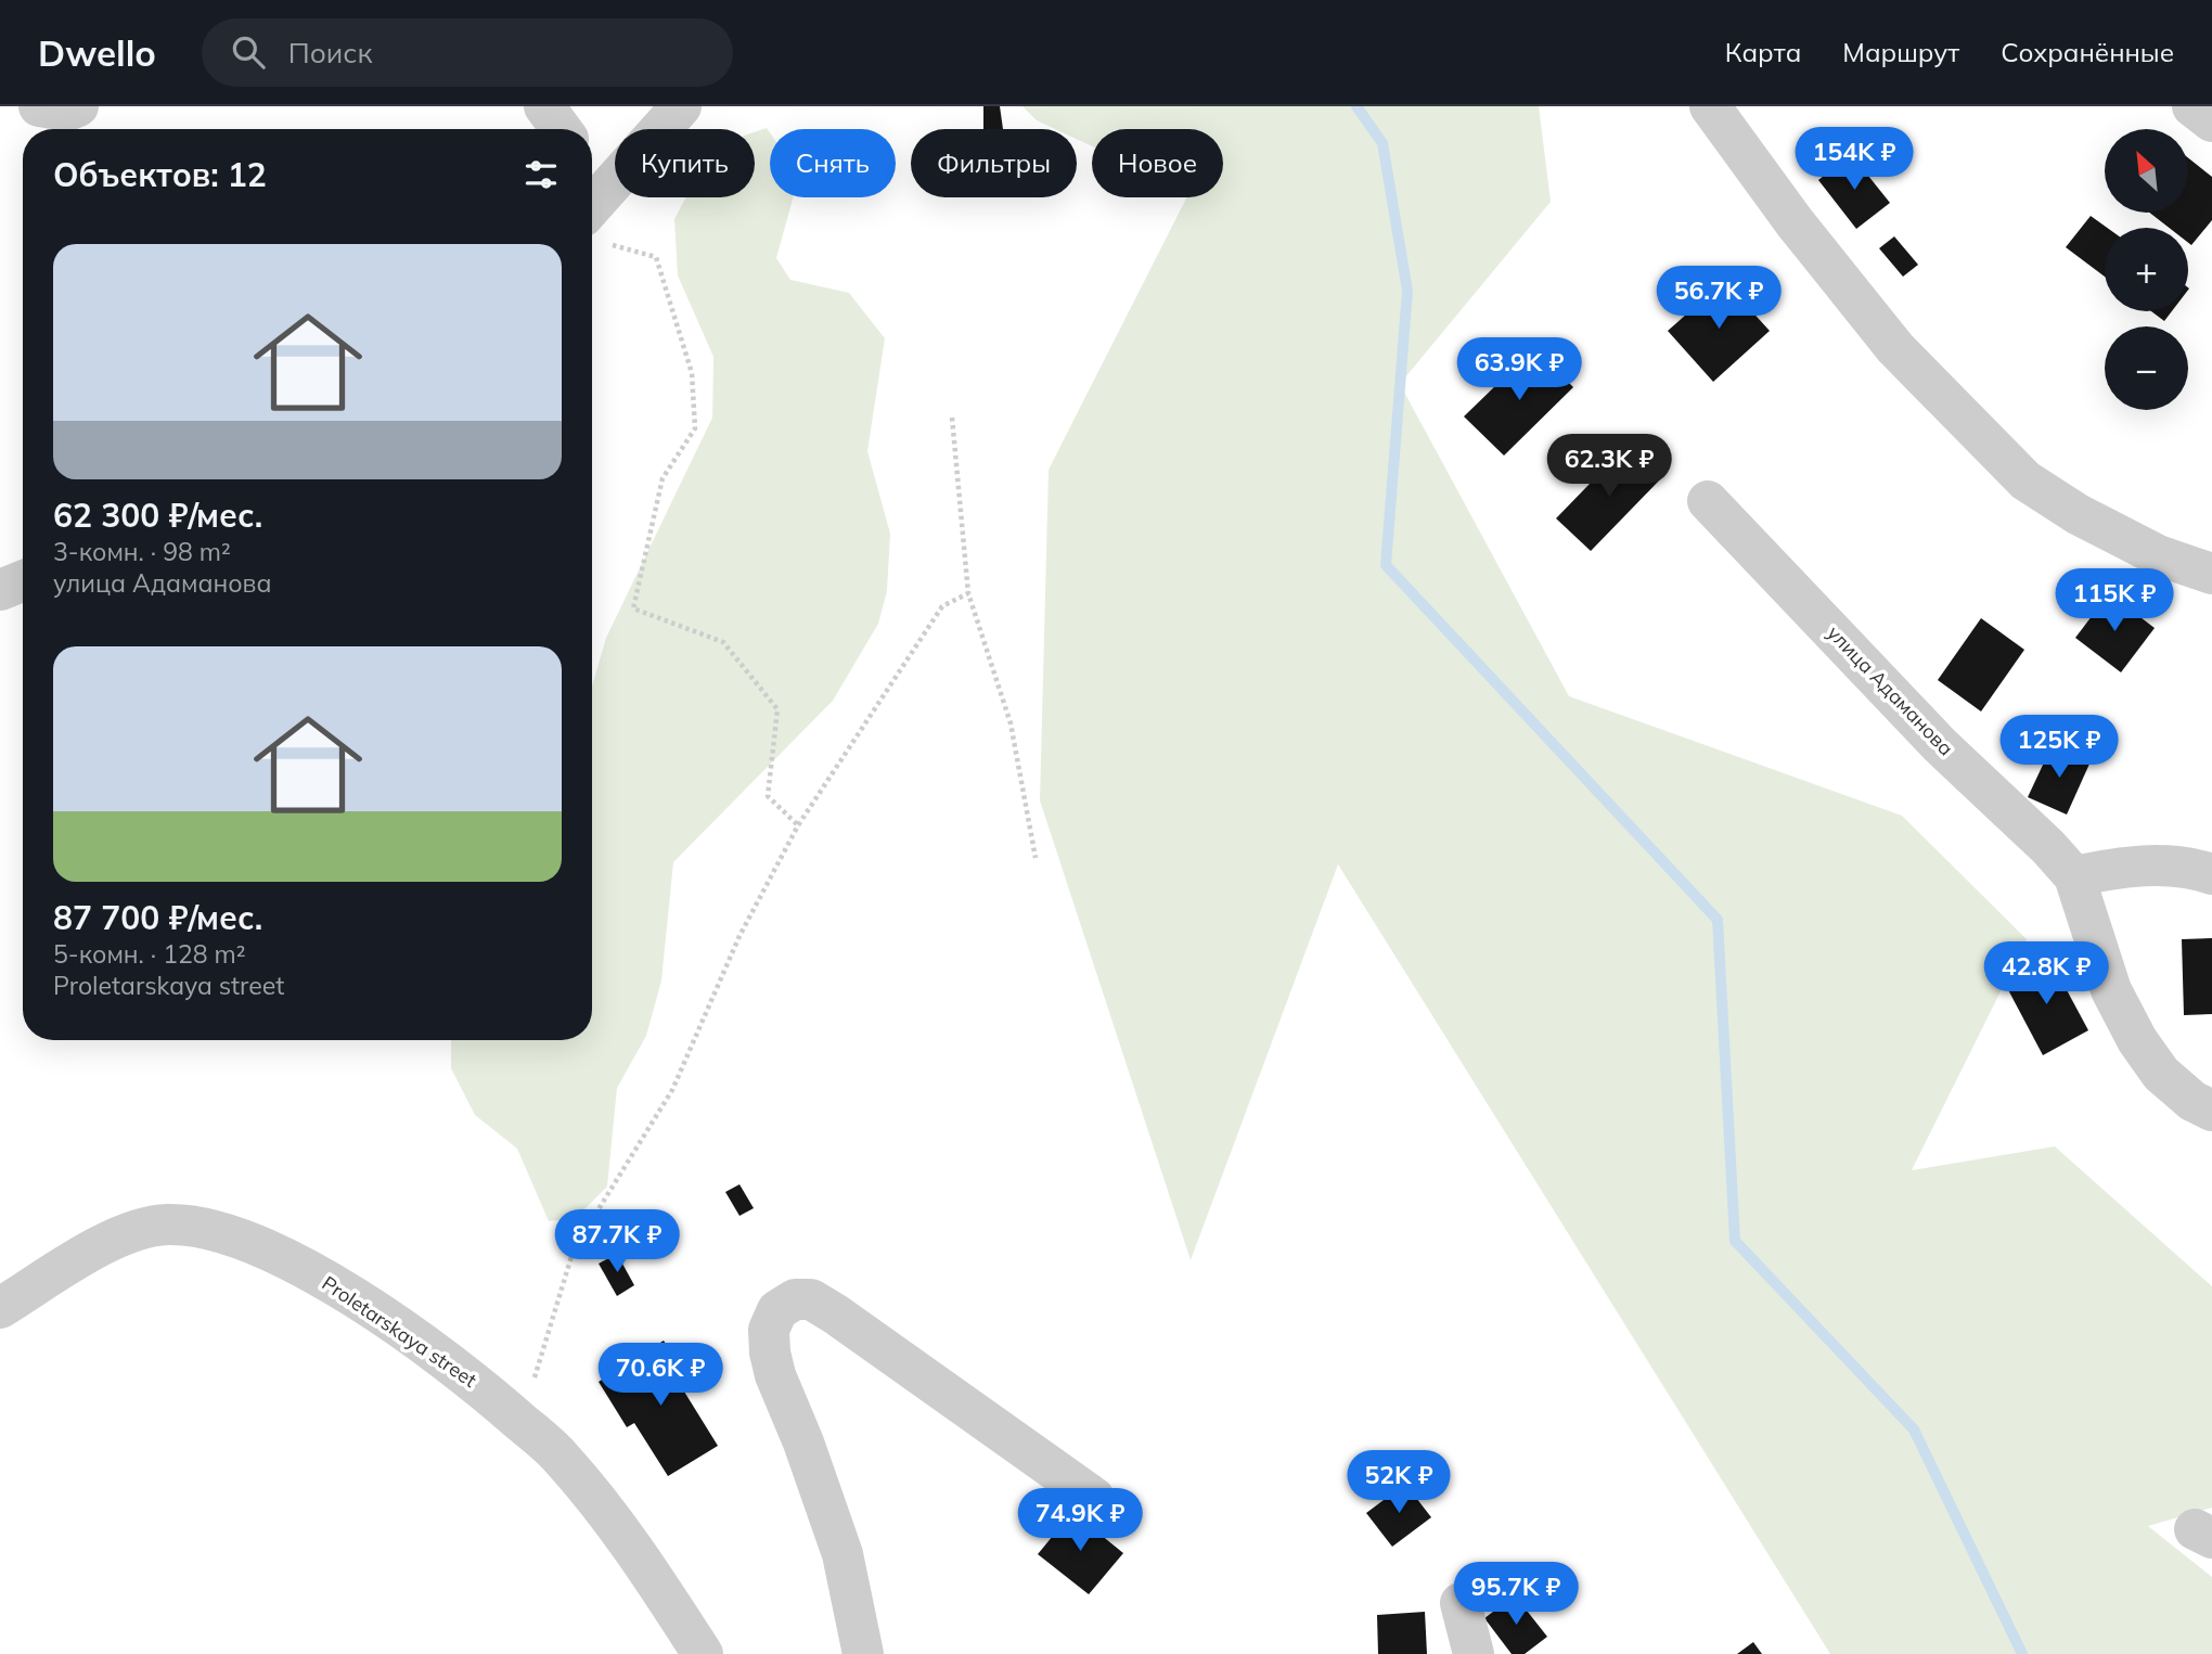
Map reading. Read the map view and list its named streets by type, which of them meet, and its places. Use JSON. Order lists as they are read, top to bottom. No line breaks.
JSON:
{"streets":{"street":["улица Адаманова","Proletarskaya street"]},"north":"top left","page":{"header":"Dwello","search":"Поиск","nav":["Карта","Маршрут","Сохранённые"],"price":["154K ₽","56.7K ₽","63.9K ₽","62.3K ₽","115K ₽","125K ₽","42.8K ₽","87.7K ₽","70.6K ₽","52K ₽","74.9K ₽","95.7K ₽"],"map_buttons":["+","−"],"chip":["Купить","Снять","Фильтры","Новое"],"heading":"Объектов: 12","list":[{"name":"62 300 ₽/мес.","note":"3-комн. · 98 m² · улица Адаманова"},{"name":"87 700 ₽/мес.","note":"5-комн. · 128 m² · Proletarskaya street"}]}}
